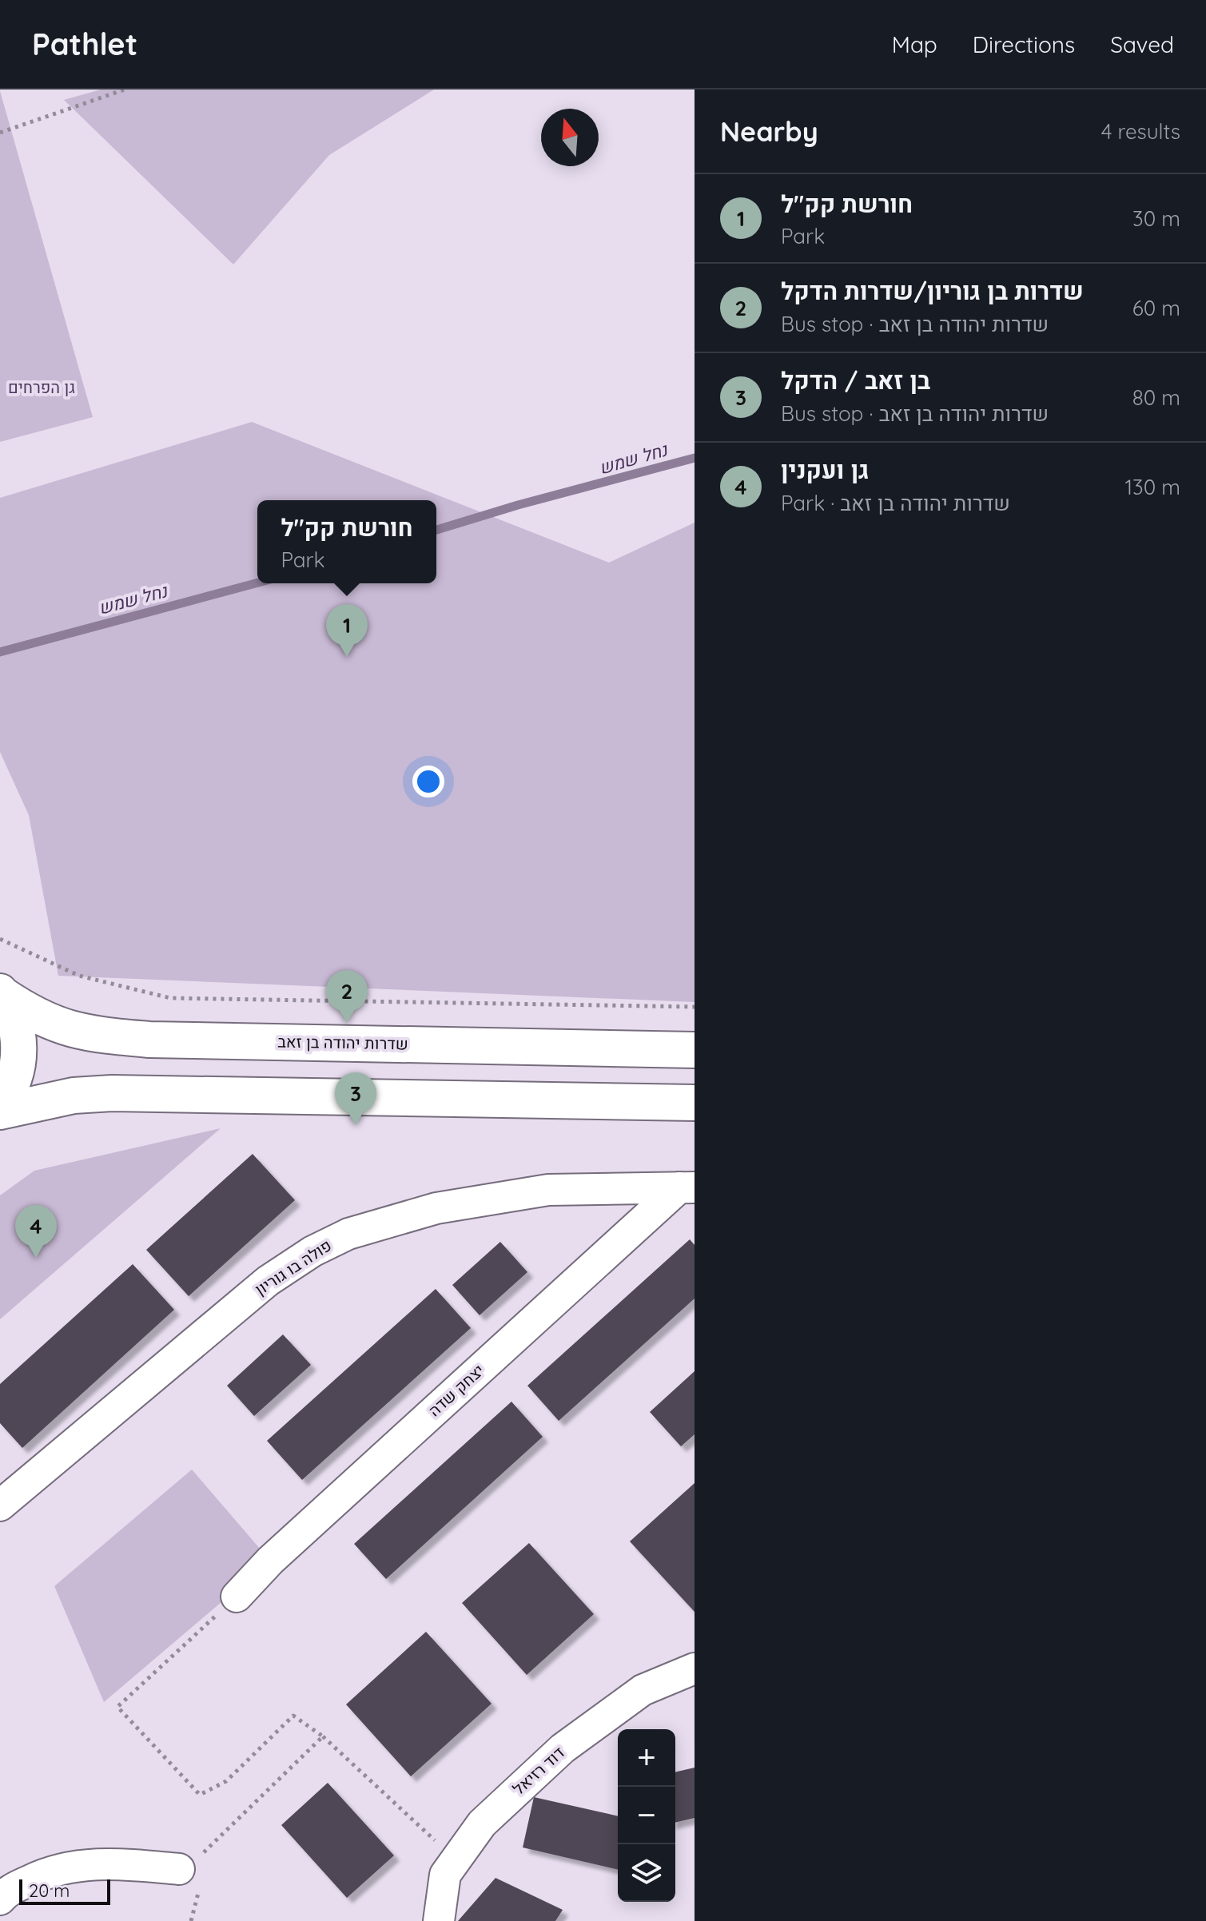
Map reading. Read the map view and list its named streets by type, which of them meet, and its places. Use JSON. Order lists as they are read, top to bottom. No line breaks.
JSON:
{"streets":{"main road":["שדרות יהודה בן זאב"],"street":["פולה בו גוריון","יצחק שדה","דוד רזיאל"]},"crossings":[["פולה בו גוריון","יצחק שדה"]],"water":["נחל שמש"],"parks":["גן הפרחים"],"scale_bar":"20 m","north":"top","page":{"header":"Pathlet","nav":["Map","Directions","Saved"],"heading":["Nearby","4 results"],"list":[{"mark":"1","name":"חורשת קק\"ל","note":"Park","value":"30 m"},{"mark":"2","name":"שדרות בן גוריון/שדרות הדקל","note":"Bus stop · שדרות יהודה בן זאב","value":"60 m"},{"mark":"3","name":"בן זאב / הדקל","note":"Bus stop · שדרות יהודה בן זאב","value":"80 m"},{"mark":"4","name":"גן ועקנין","note":"Park · שדרות יהודה בן זאב","value":"130 m"}],"popup":["חורשת קק\"ל","Park"],"pins":["1","2","3","4"],"map_buttons":["+","−"],"scale":"20 m"}}
